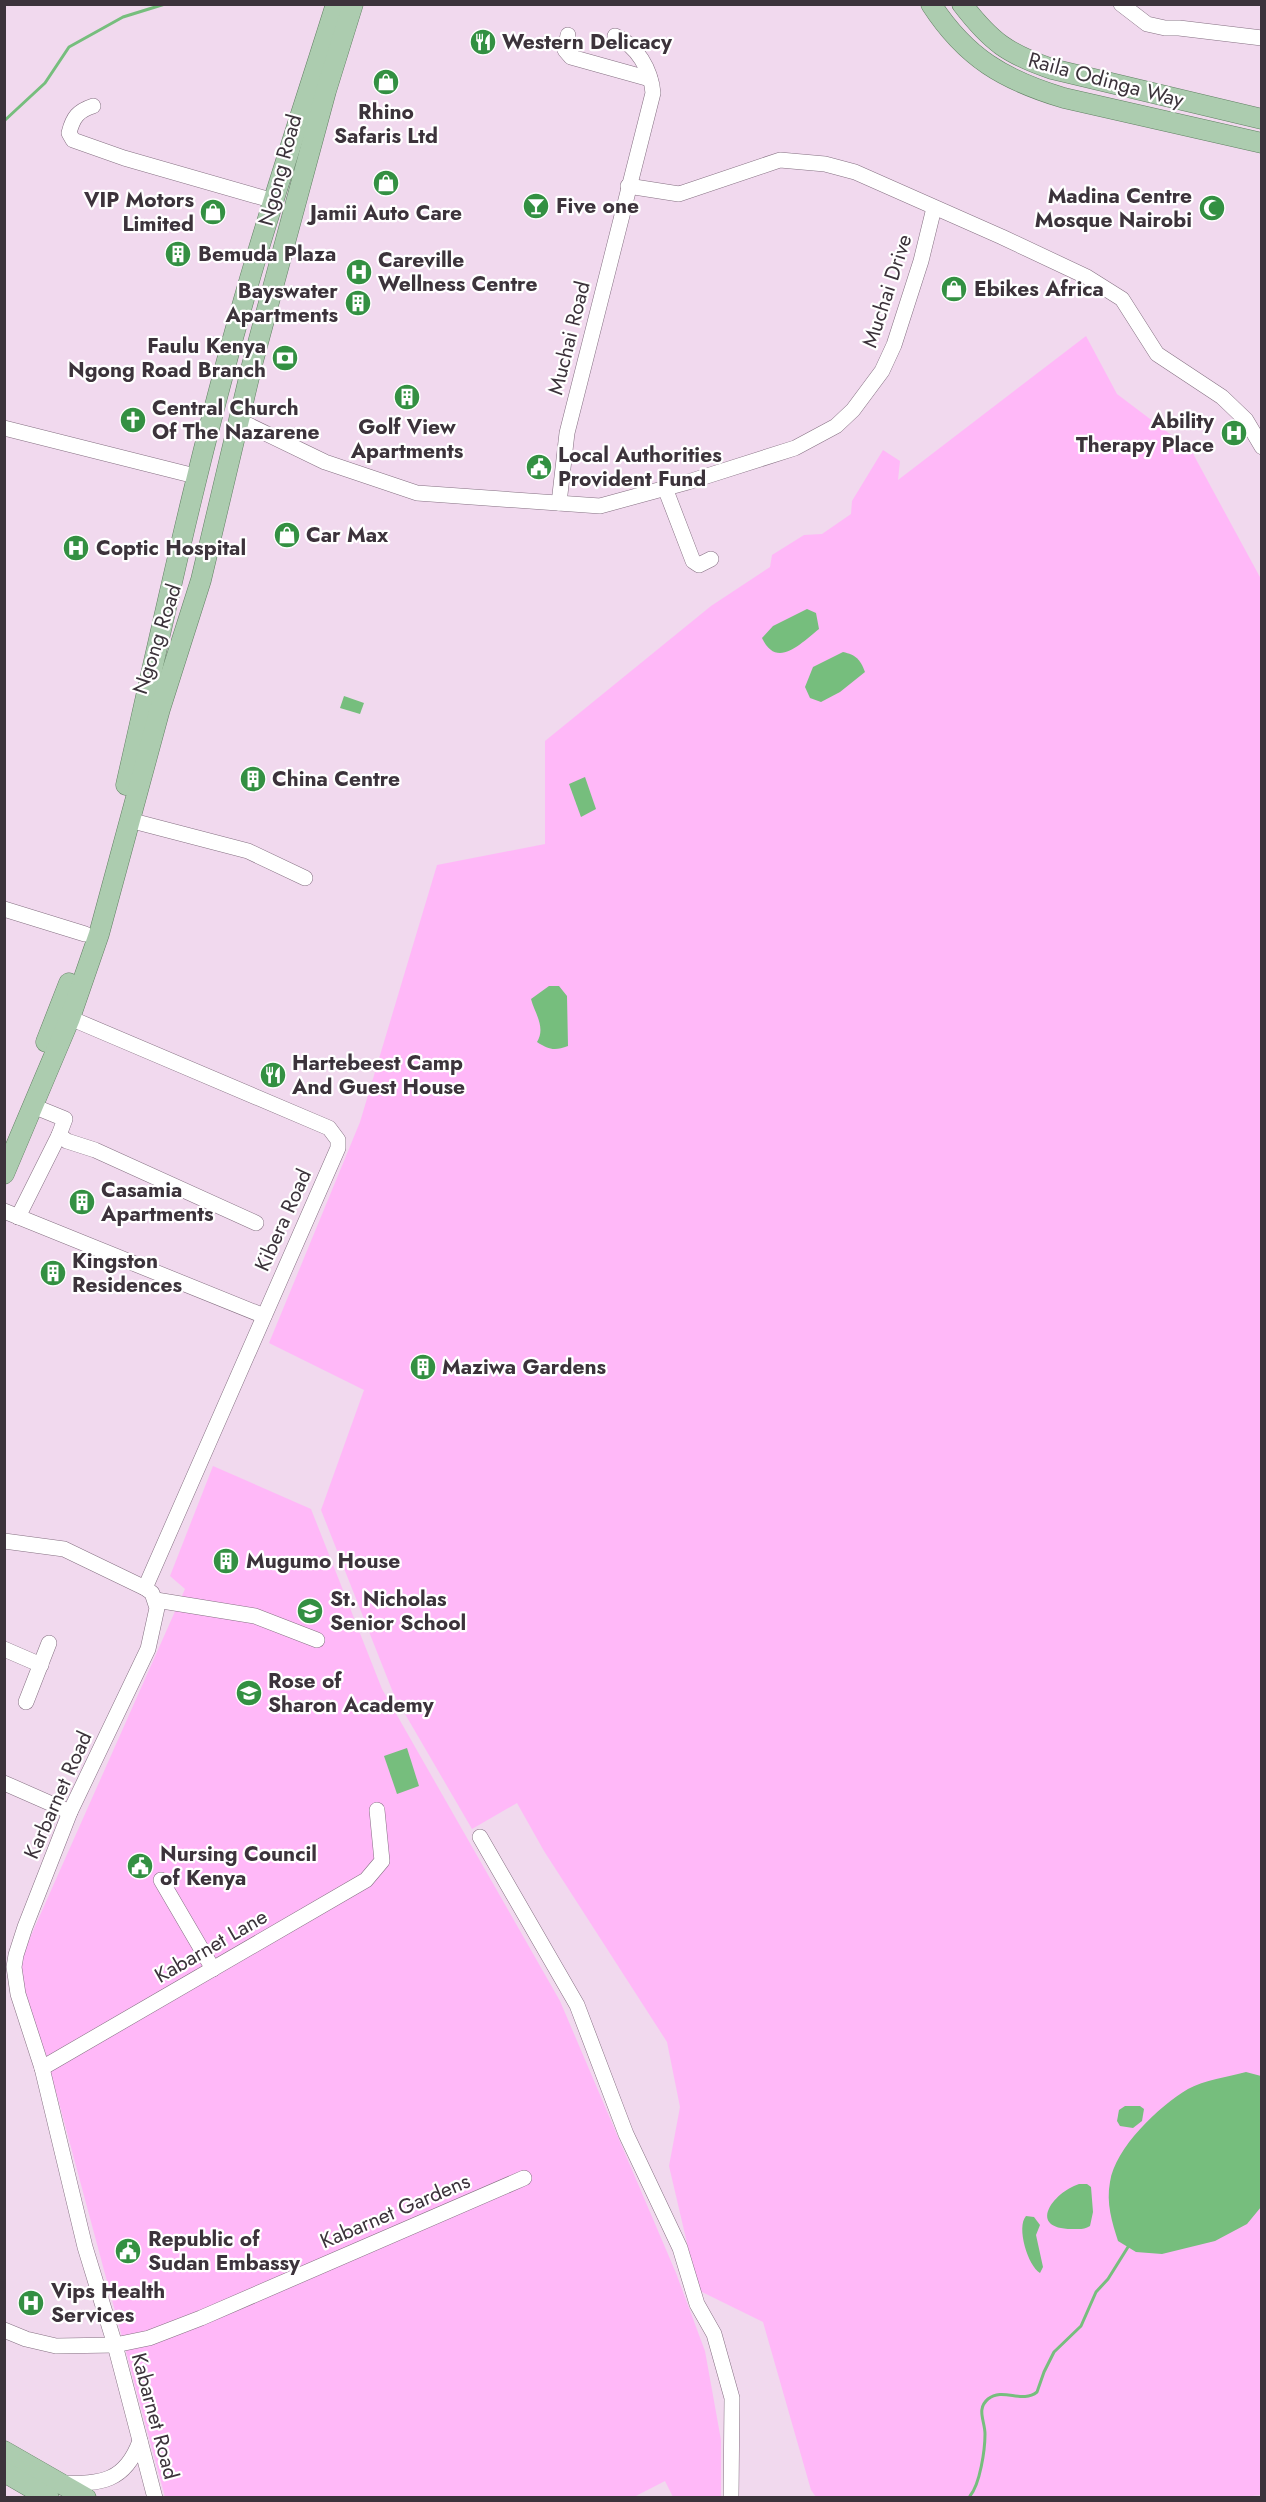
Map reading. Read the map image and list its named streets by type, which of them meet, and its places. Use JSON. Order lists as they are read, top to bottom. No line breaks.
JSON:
{"streets":{"main road":["Raila Odinga Way","Ngong Road"],"street":["Muchai Drive","Muchai Road","Kibera Road","Karbarnet Road","Kabarnet Lane","Kabarnet Gardens","Kabarnet Road"]},"crossings":[["Ngong Road","Muchai Drive"],["Ngong Road","Kibera Road"],["Muchai Drive","Muchai Road"],["Karbarnet Road","Kabarnet Lane"],["Karbarnet Road","Kabarnet Gardens"],["Karbarnet Road","Kabarnet Road"],["Kabarnet Gardens","Kabarnet Road"]],"places":{"restaurant":["Western Delicacy","Hartebeest Camp And Guest House"],"shop":["Rhino Safaris Ltd","Jamii Auto Care","VIP Motors Limited","Ebikes Africa","Car Max"],"bar":["Five one"],"mosque":["Madina Centre Mosque Nairobi"],"building":["Bemuda Plaza","Bayswater Apartments","Golf View Apartments","China Centre","Casamia Apartments","Kingston Residences","Maziwa Gardens","Mugumo House"],"hospital":["Careville Wellness Centre","Ability Therapy Place","Coptic Hospital","Vips Health Services"],"bank":["Faulu Kenya Ngong Road Branch"],"church":["Central Church Of The Nazarene"],"public building":["Local Authorities Provident Fund","Nursing Council of Kenya","Republic of Sudan Embassy"],"school or university":["St. Nicholas Senior School","Rose of Sharon Academy"]}}
